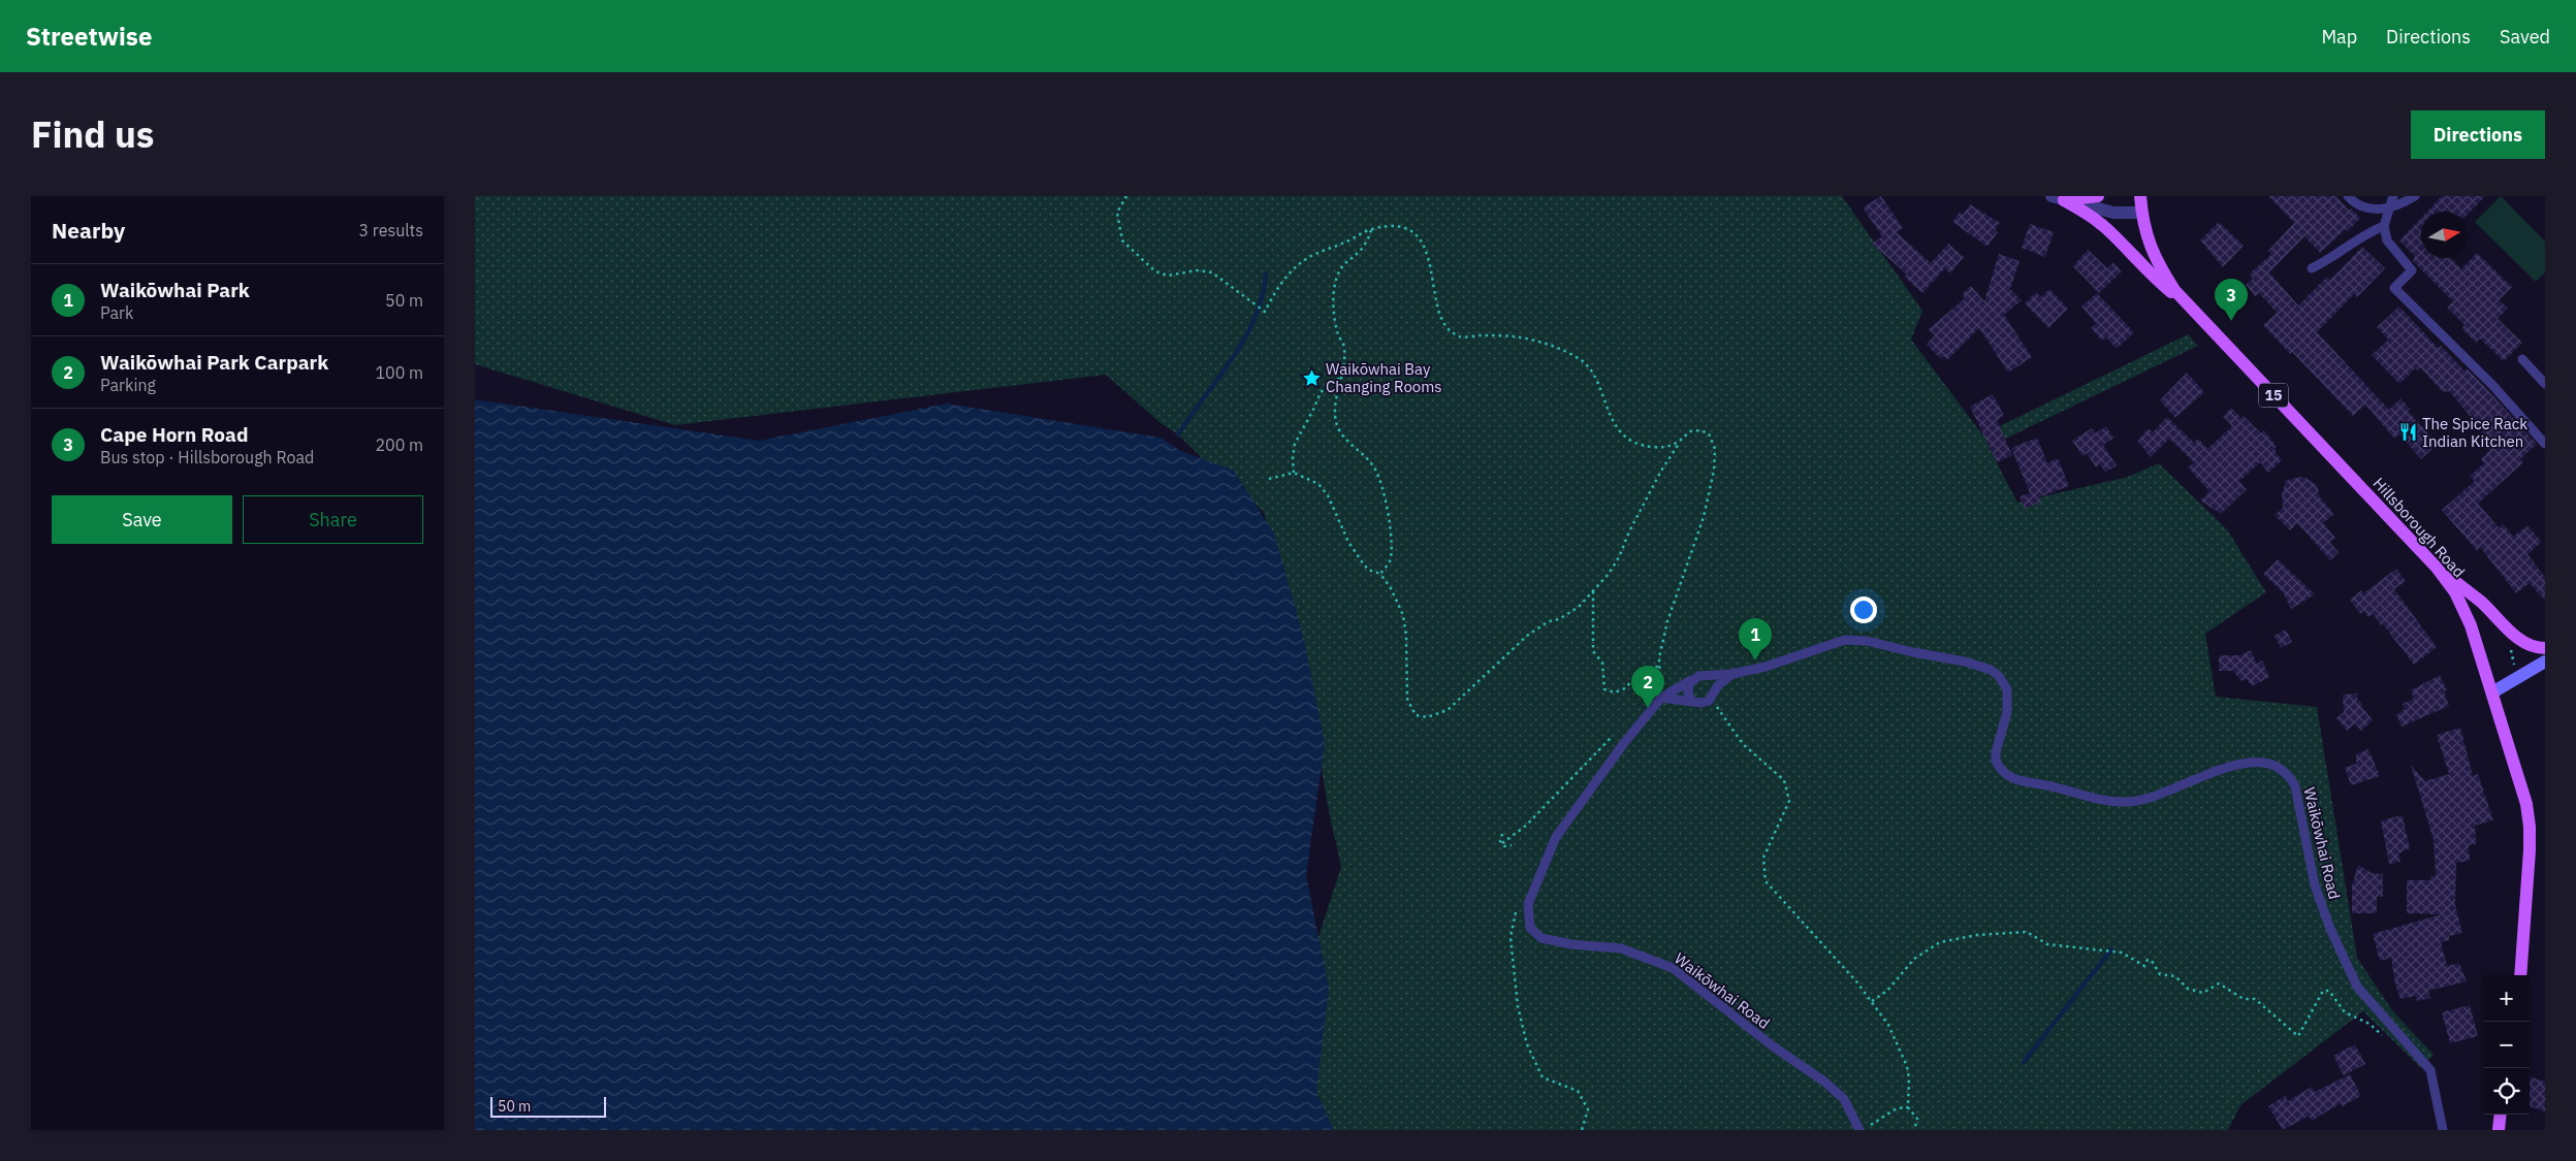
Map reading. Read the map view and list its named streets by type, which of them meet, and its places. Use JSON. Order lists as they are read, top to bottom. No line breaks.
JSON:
{"streets":{"main road":["15","Hillsborough Road"],"lane":["Waikōwhai Road"]},"places":{"place":["Waikōwhai Bay Changing Rooms"],"restaurant":["The Spice Rack Indian Kitchen"]},"scale_bar":"50 m","north":"right","page":{"header":"Streetwise","nav":["Map","Directions","Saved"],"title":"Find us","buttons":["Directions",["Save","Share"]],"heading":["Nearby","3 results"],"list":[{"mark":"1","name":"Waikōwhai Park","note":"Park","value":"50 m"},{"mark":"2","name":"Waikōwhai Park Carpark","note":"Parking","value":"100 m"},{"mark":"3","name":"Cape Horn Road","note":"Bus stop · Hillsborough Road","value":"200 m"}],"pins":["3","1","2"],"map_buttons":["+","−"],"scale":"50 m"}}
